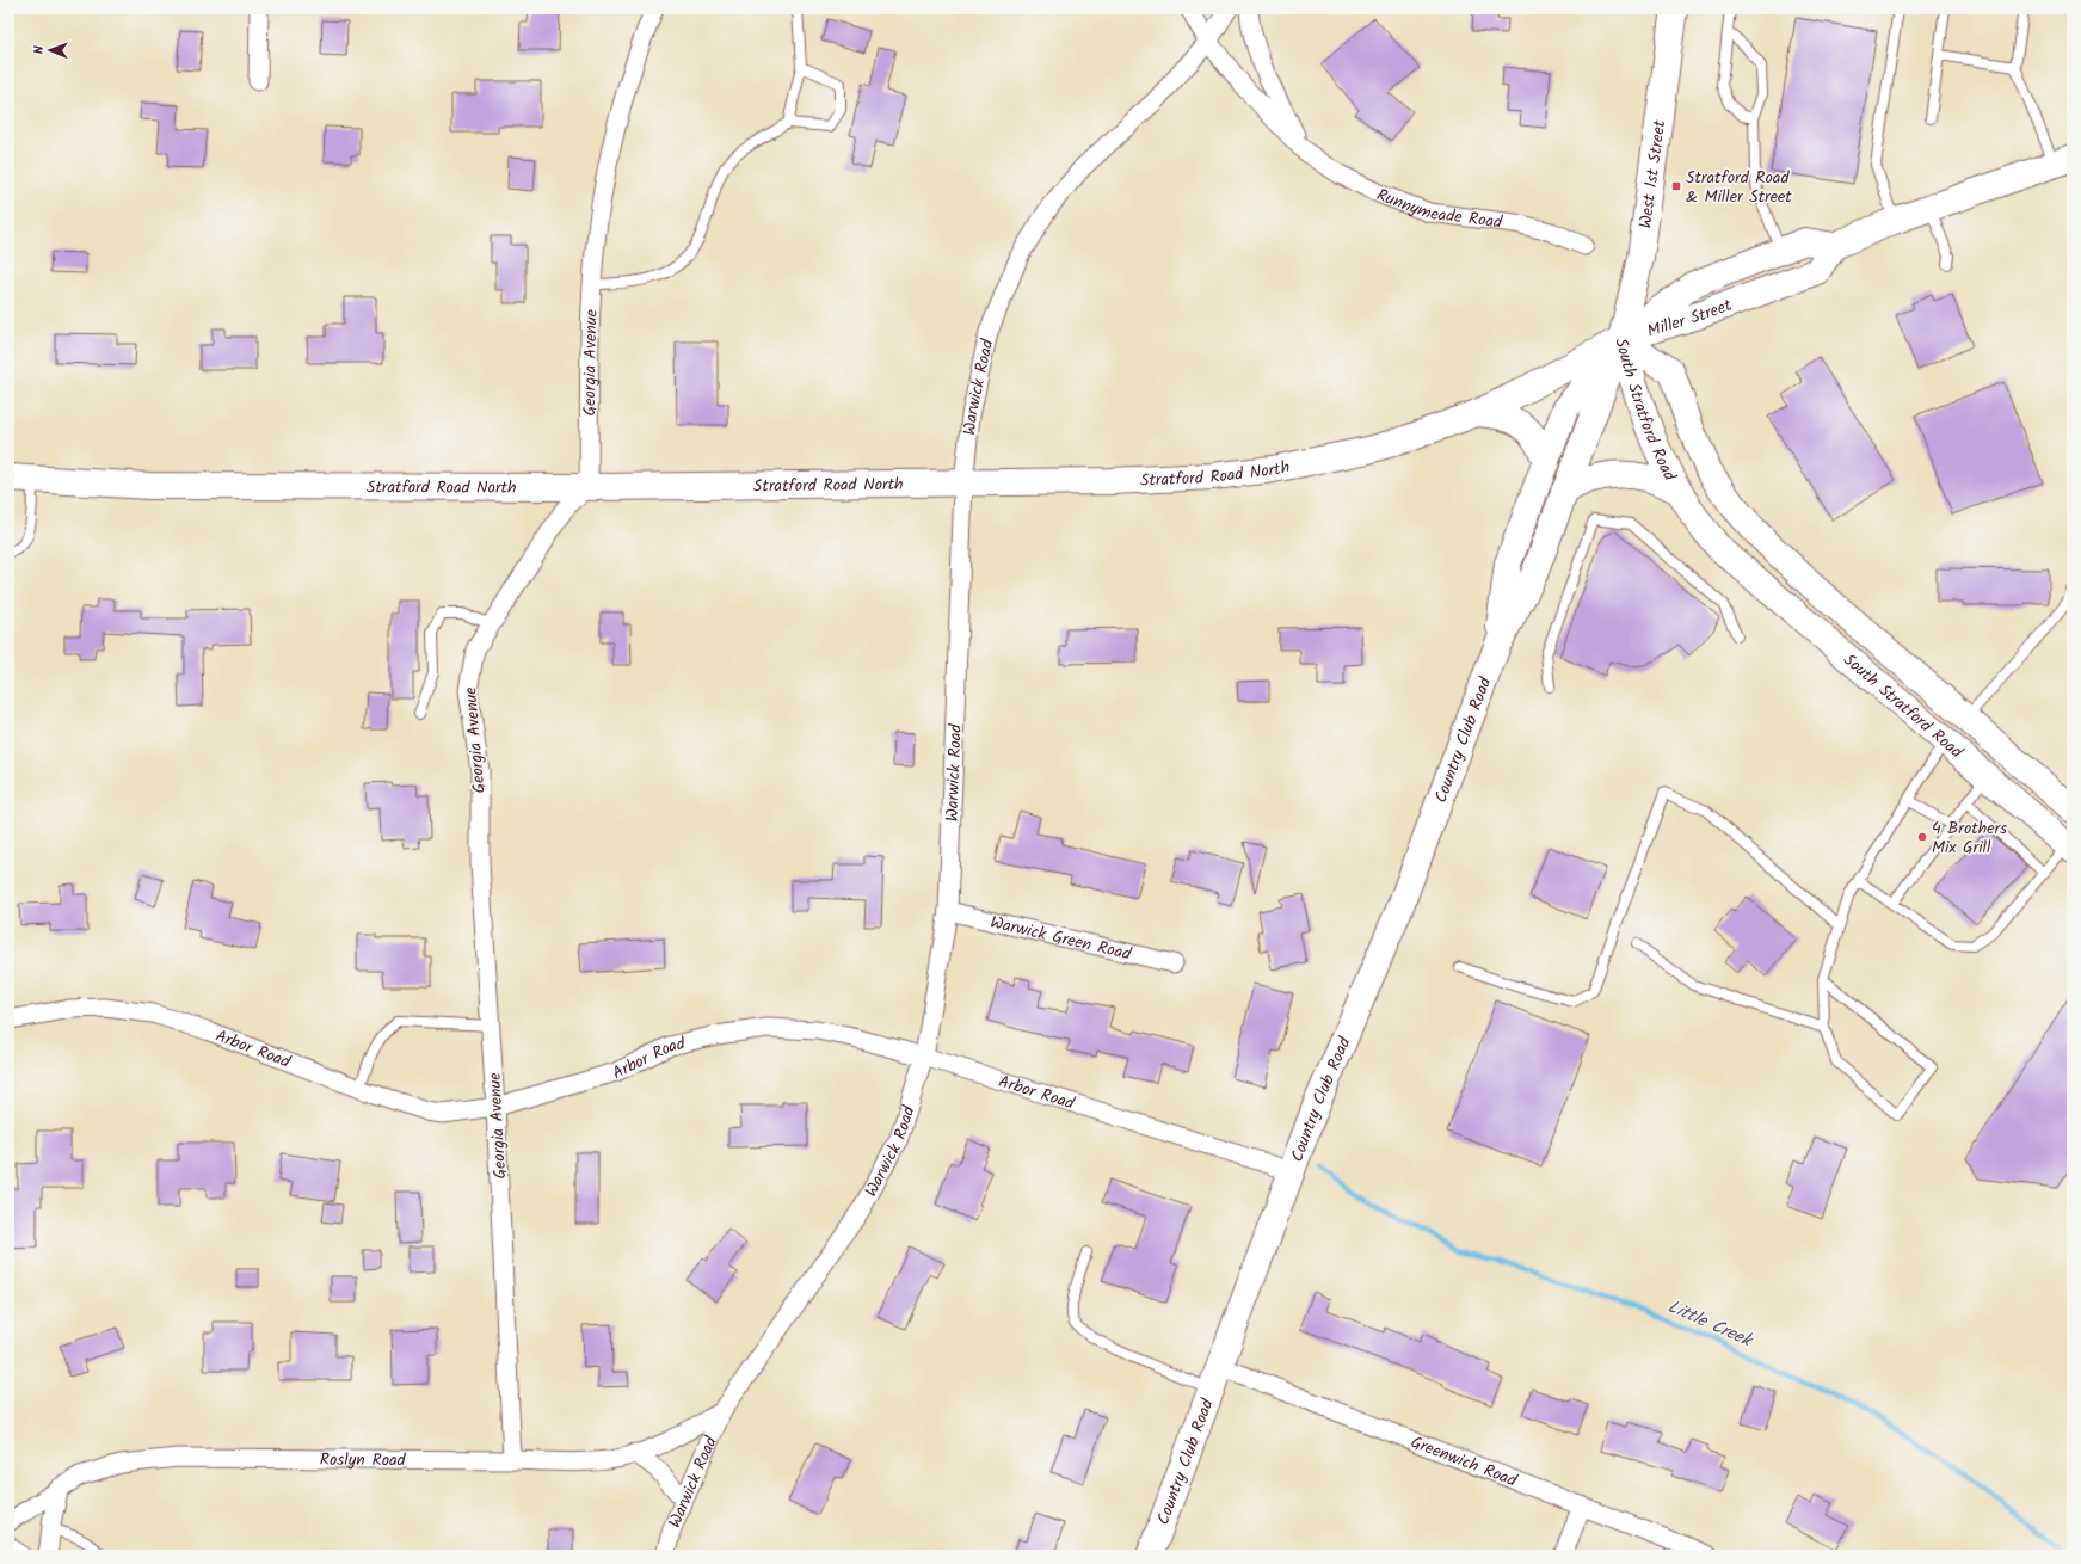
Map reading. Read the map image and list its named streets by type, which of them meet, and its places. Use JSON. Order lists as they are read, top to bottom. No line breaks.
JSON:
{"streets":{"main road":["West 1st Street","Miller Street","South Stratford Road","Stratford Road North","Country Club Road"],"street":["Runnymeade Road","Georgia Avenue","Warwick Road","Warwick Green Road","Arbor Road","Roslyn Road","Greenwich Road"]},"crossings":[["West 1st Street","Miller Street"],["West 1st Street","South Stratford Road"],["West 1st Street","Stratford Road North"],["West 1st Street","Country Club Road"],["Runnymeade Road","Warwick Road"],["Miller Street","South Stratford Road"],["Miller Street","Stratford Road North"],["Miller Street","Country Club Road"],["Georgia Avenue","Stratford Road North"],["Georgia Avenue","Arbor Road"],["Georgia Avenue","Roslyn Road"],["Warwick Road","Stratford Road North"],["Warwick Road","Warwick Green Road"],["Warwick Road","Arbor Road"],["Warwick Road","Roslyn Road"],["South Stratford Road","Stratford Road North"],["South Stratford Road","Country Club Road"],["Stratford Road North","Country Club Road"],["Country Club Road","Arbor Road"],["Country Club Road","Greenwich Road"]],"water":["Little Creek"],"places":{"transit":["Stratford Road & Miller Street"],"other":["4 Brothers Mix Grill"]},"north":"left"}
